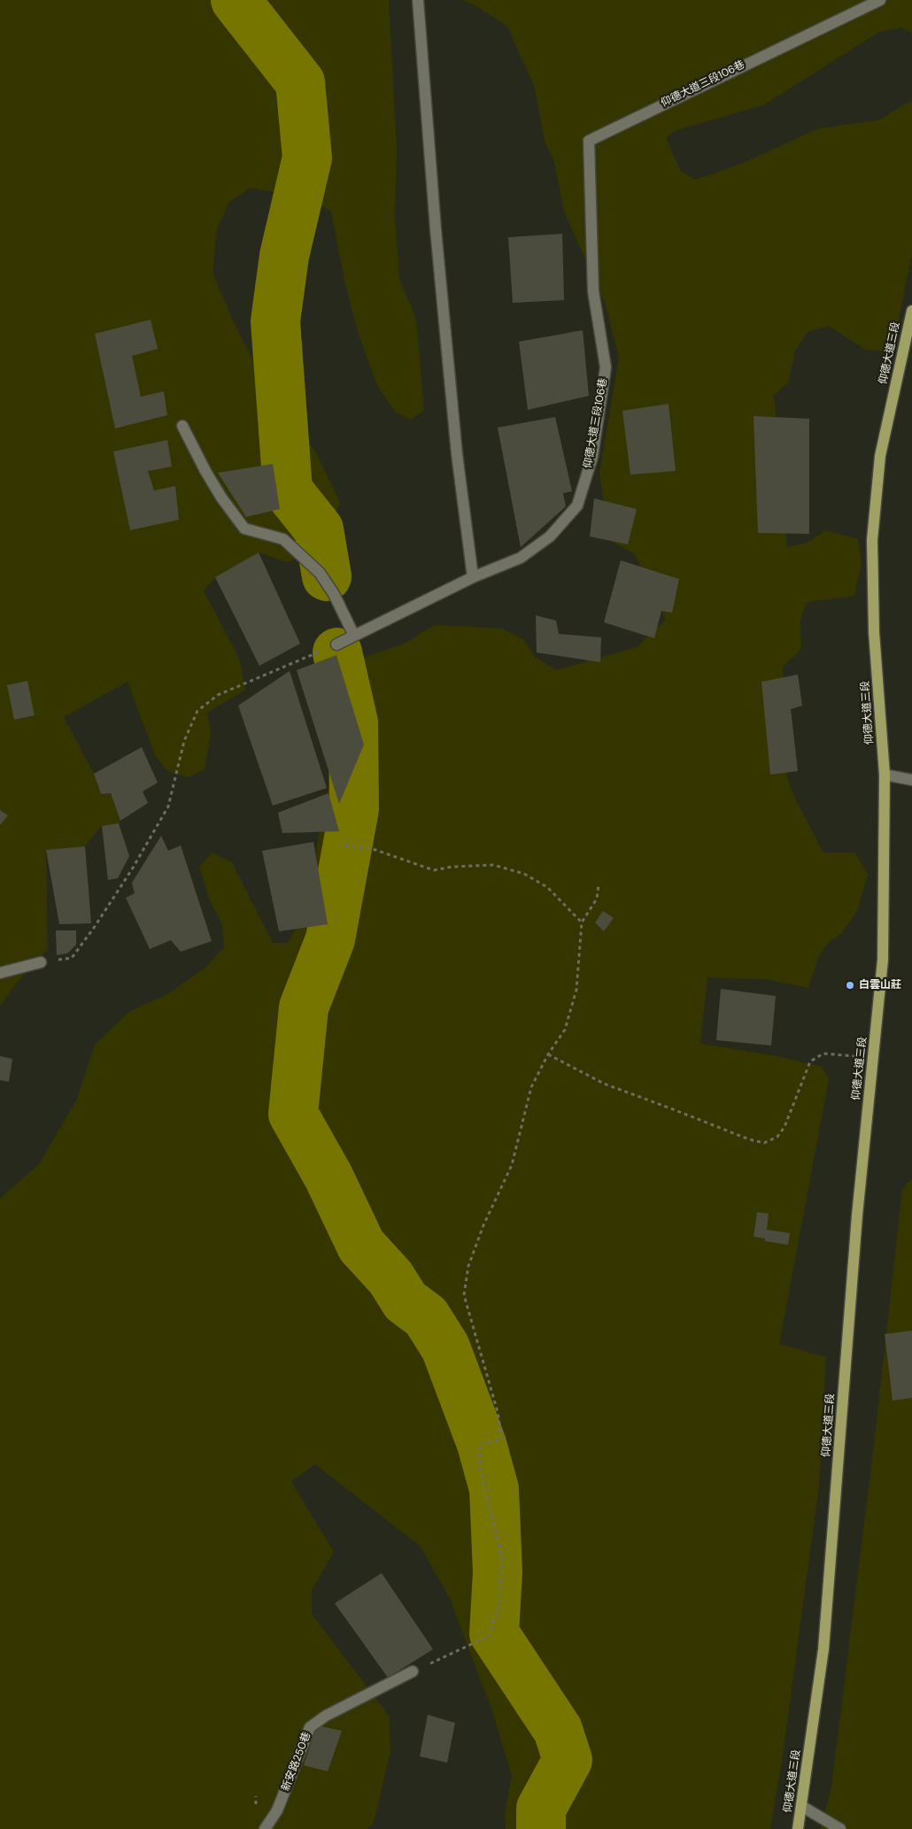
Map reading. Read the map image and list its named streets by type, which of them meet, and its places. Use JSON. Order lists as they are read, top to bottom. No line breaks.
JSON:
{"streets":{"main road":["仰德大道三段"],"lane":["仰德大道三段106巷","新安路250巷"]},"places":["白雲山莊"]}
